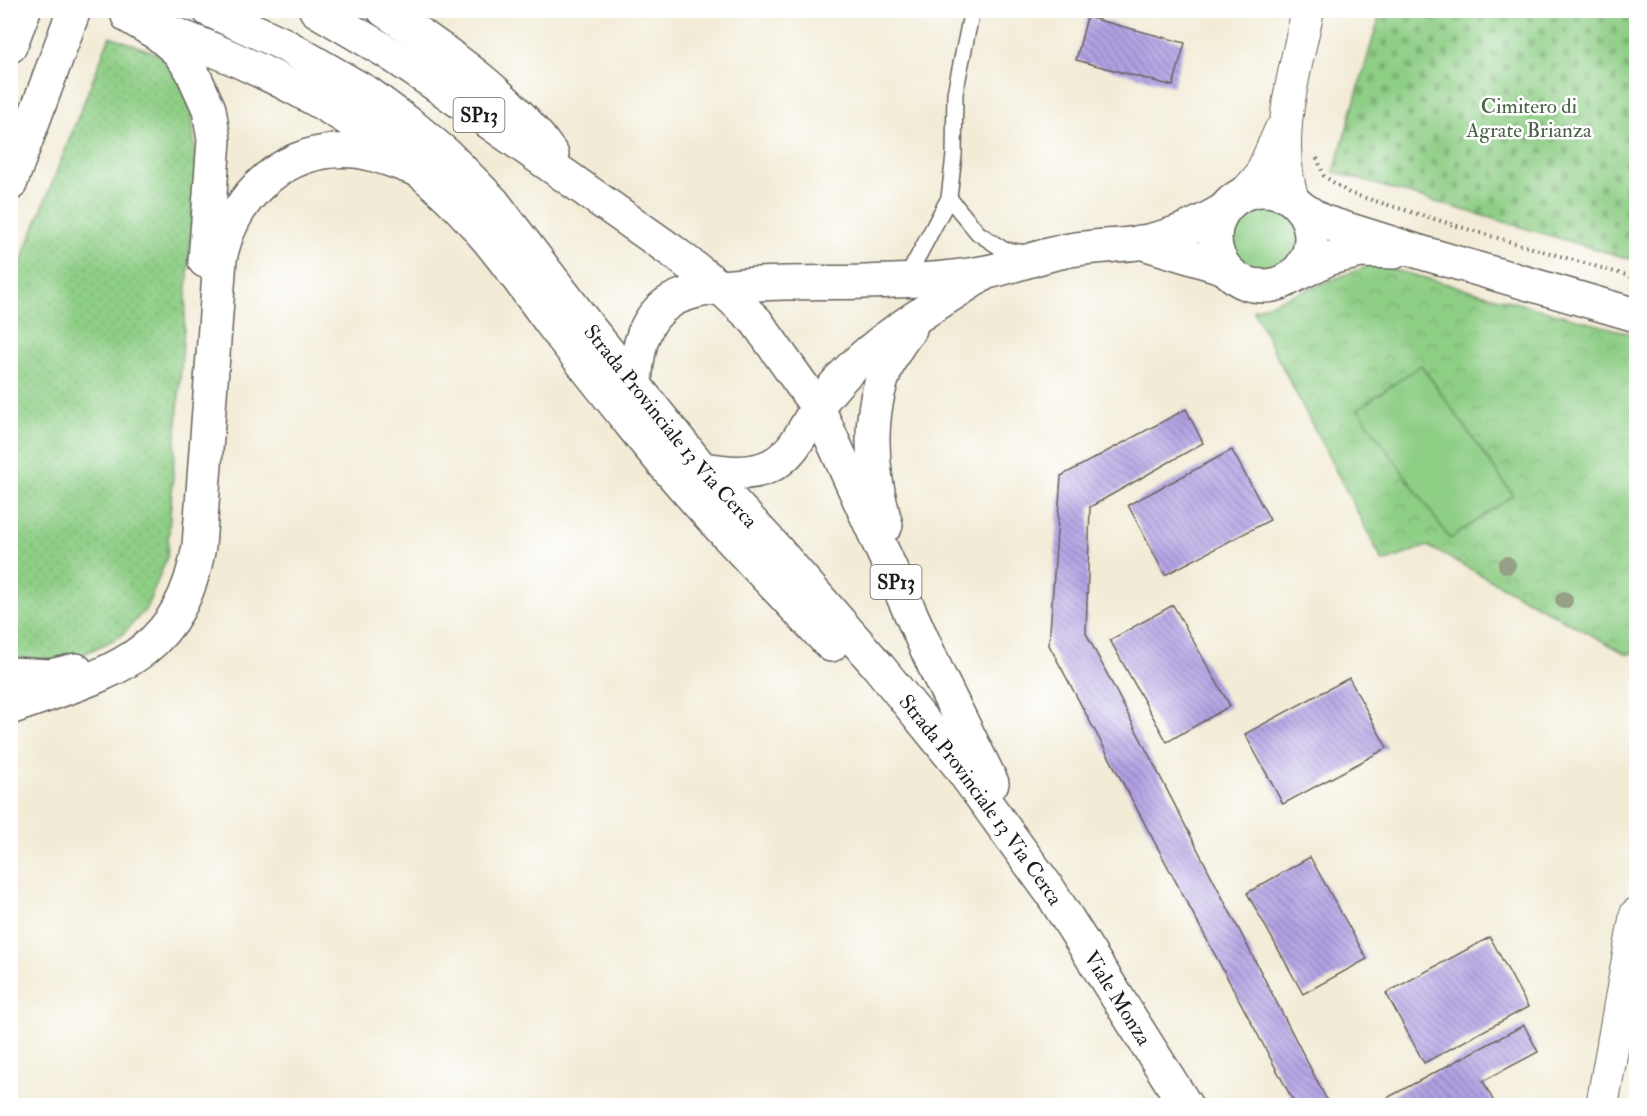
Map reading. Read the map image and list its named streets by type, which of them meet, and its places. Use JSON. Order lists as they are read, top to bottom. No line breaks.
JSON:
{"streets":{"main road":["SP13","Strada Provinciale 13 Via Cerca","Viale Monza"]},"crossings":[["Strada Provinciale 13 Via Cerca","Viale Monza"]],"parks":["Cimitero di Agrate Brianza"]}
